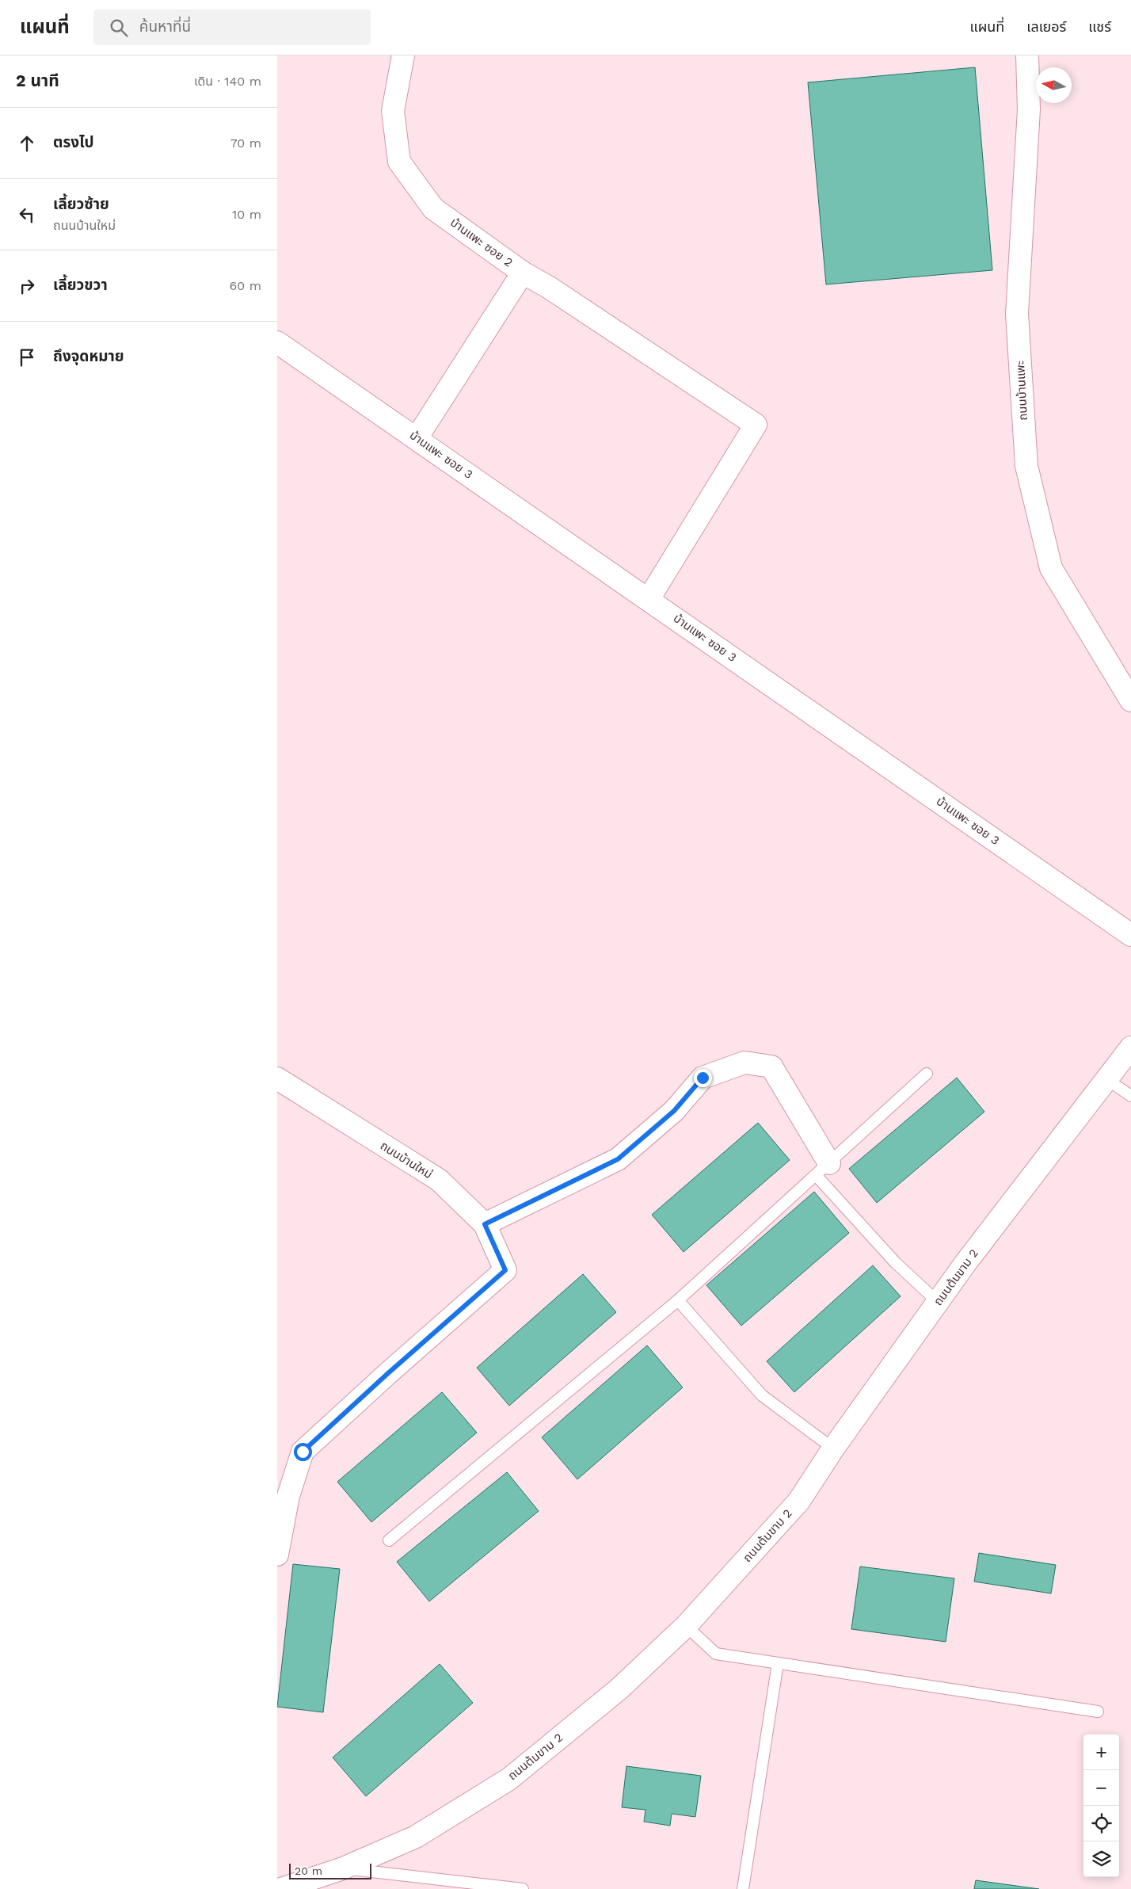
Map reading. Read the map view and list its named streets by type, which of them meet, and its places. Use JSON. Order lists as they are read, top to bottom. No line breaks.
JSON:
{"streets":{"street":["บ้านแพะ ซอย 2","ถนนบ้านแพะ","บ้านแพะ ซอย 3","ถนนบ้านใหม่","ถนนต้นขาม 2"]},"crossings":[["บ้านแพะ ซอย 2","บ้านแพะ ซอย 3"]],"scale_bar":"20 m","north":"left","page":{"header":"แผนที่","search":"ค้นหาที่นี่","nav":["แผนที่","เลเยอร์","แชร์"],"heading":["2 นาที","เดิน · 140 m"],"list":[["ตรงไป","70 m"],["เลี้ยวซ้าย","ถนนบ้านใหม่","10 m"],["เลี้ยวขวา","60 m"],"ถึงจุดหมาย"],"map_buttons":["+","−"],"scale":"20 m"}}
